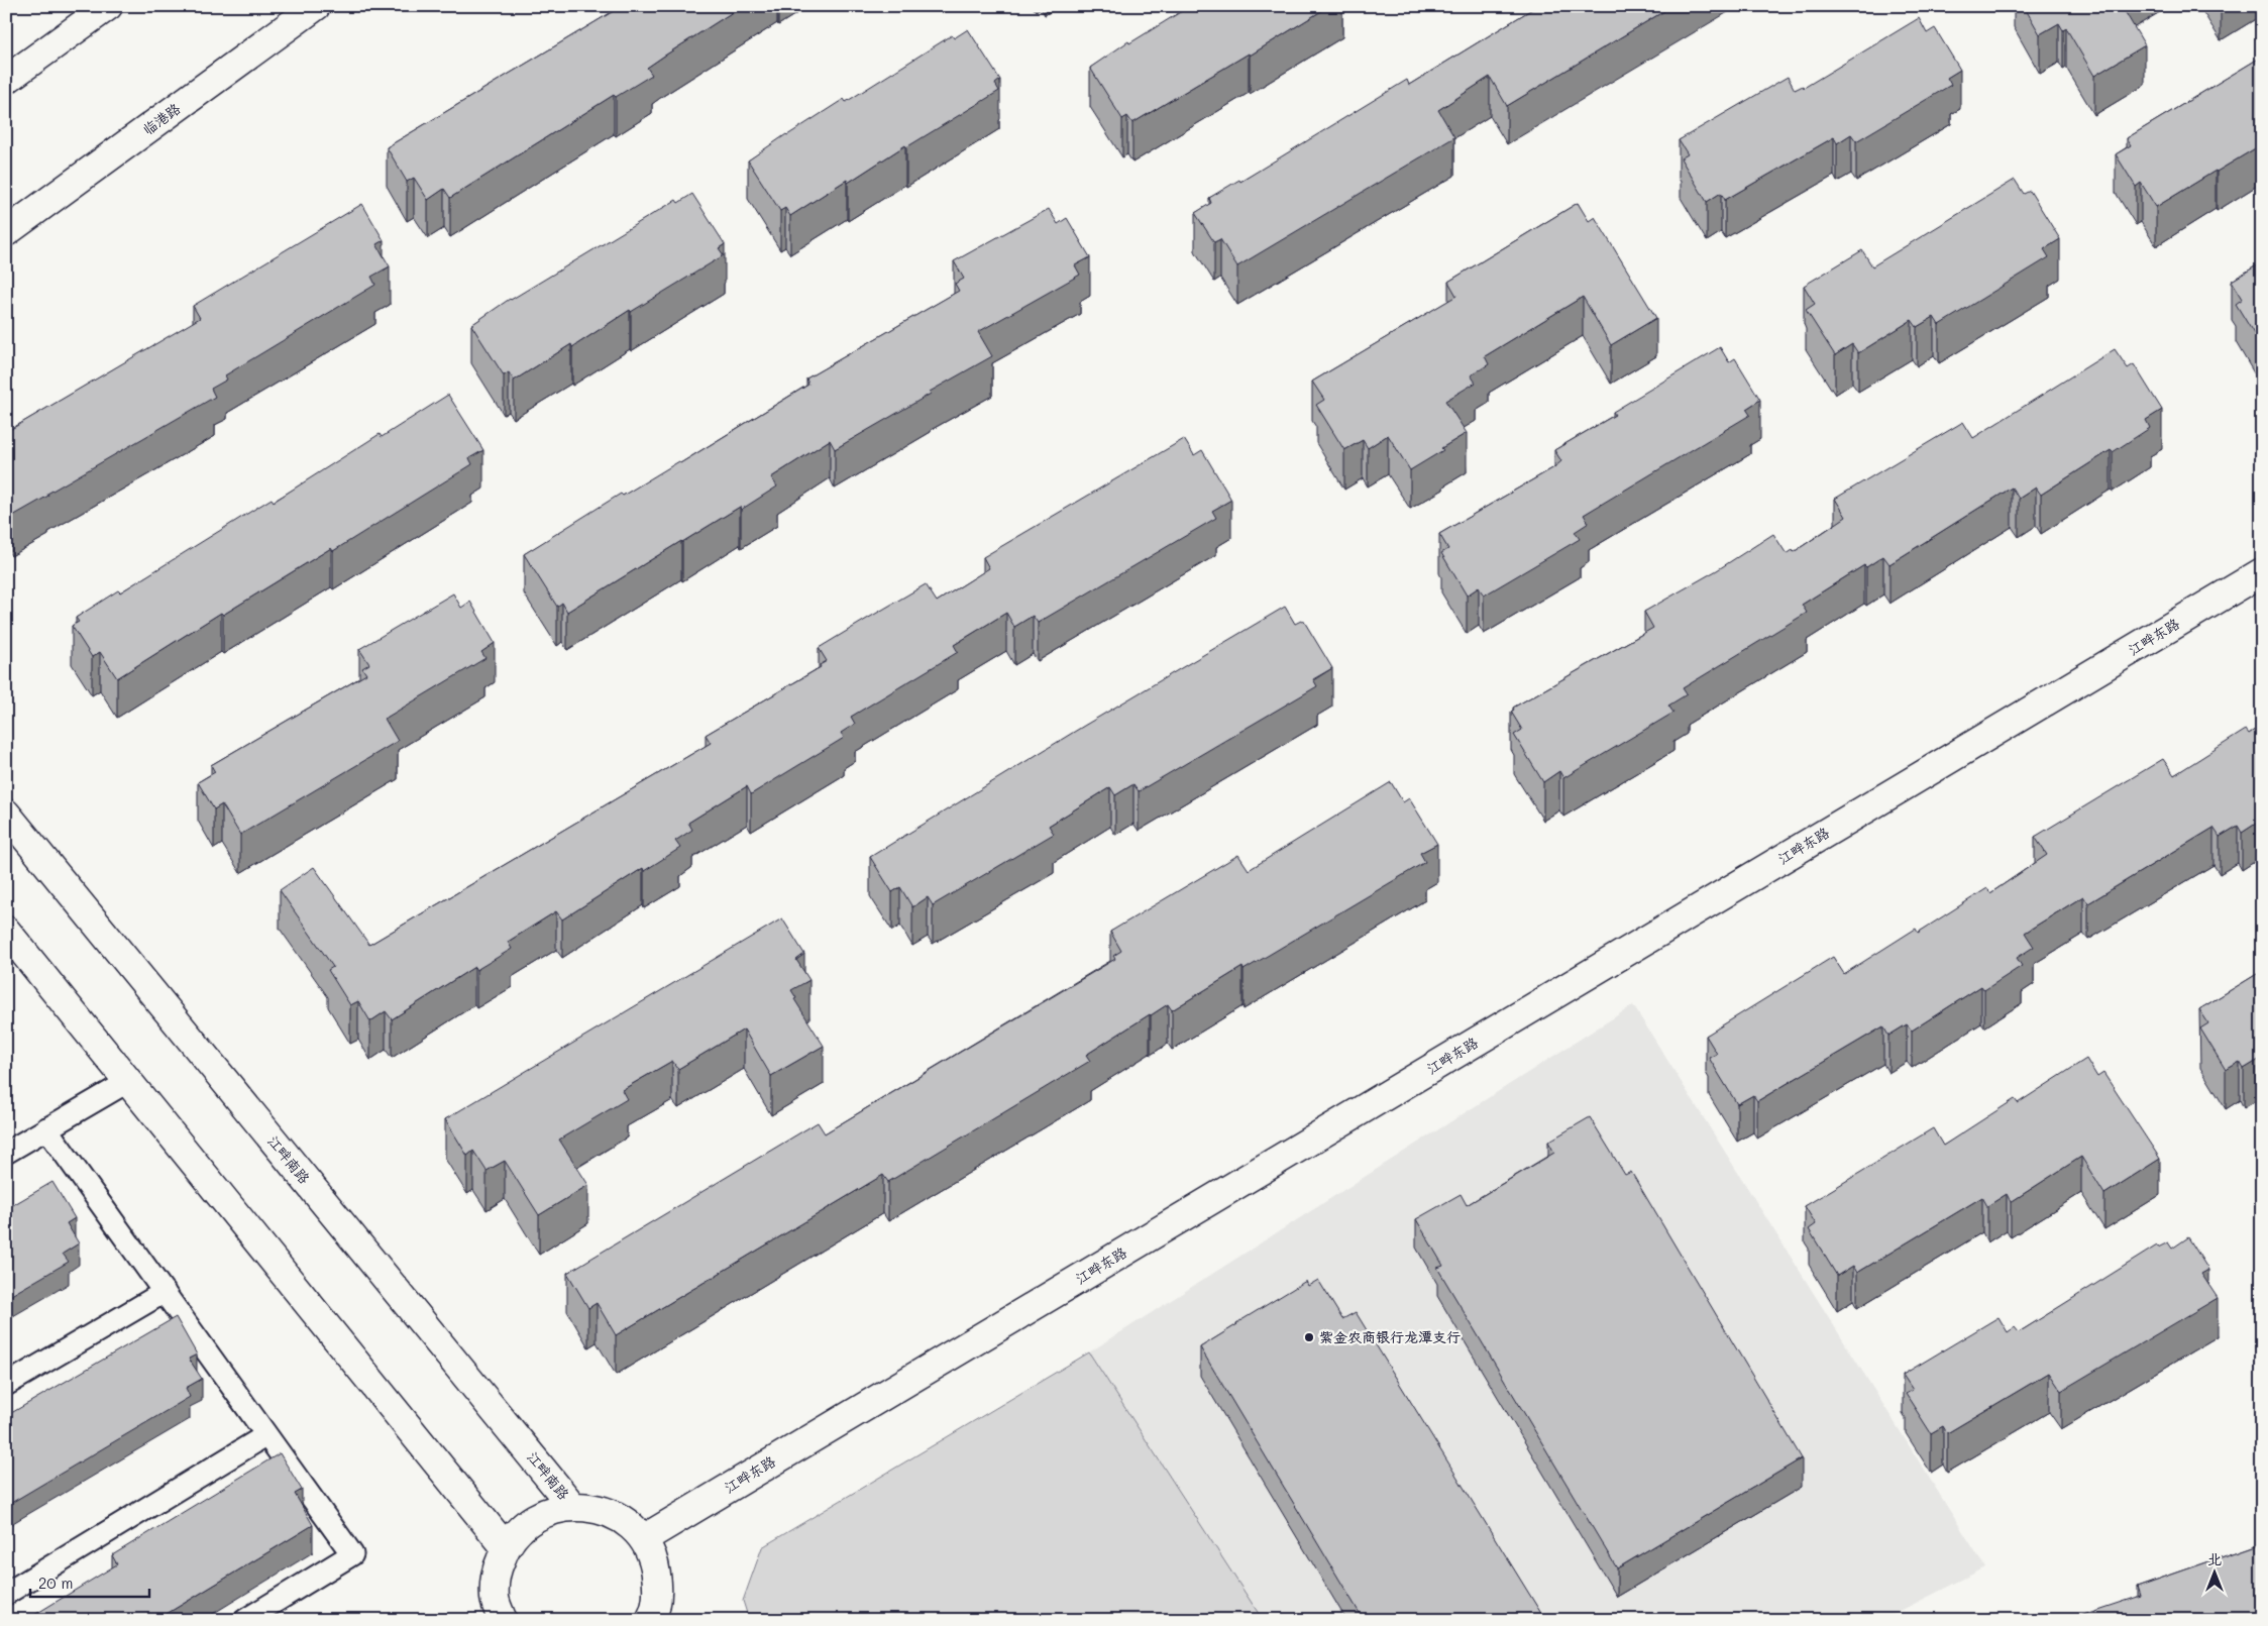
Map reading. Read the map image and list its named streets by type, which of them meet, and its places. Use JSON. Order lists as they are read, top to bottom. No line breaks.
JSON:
{"streets":{"street":["临港路","江畔东路","江畔南路"]},"places":["紫金农商银行龙潭支行"],"scale_bar":"20 m","north":"top"}
